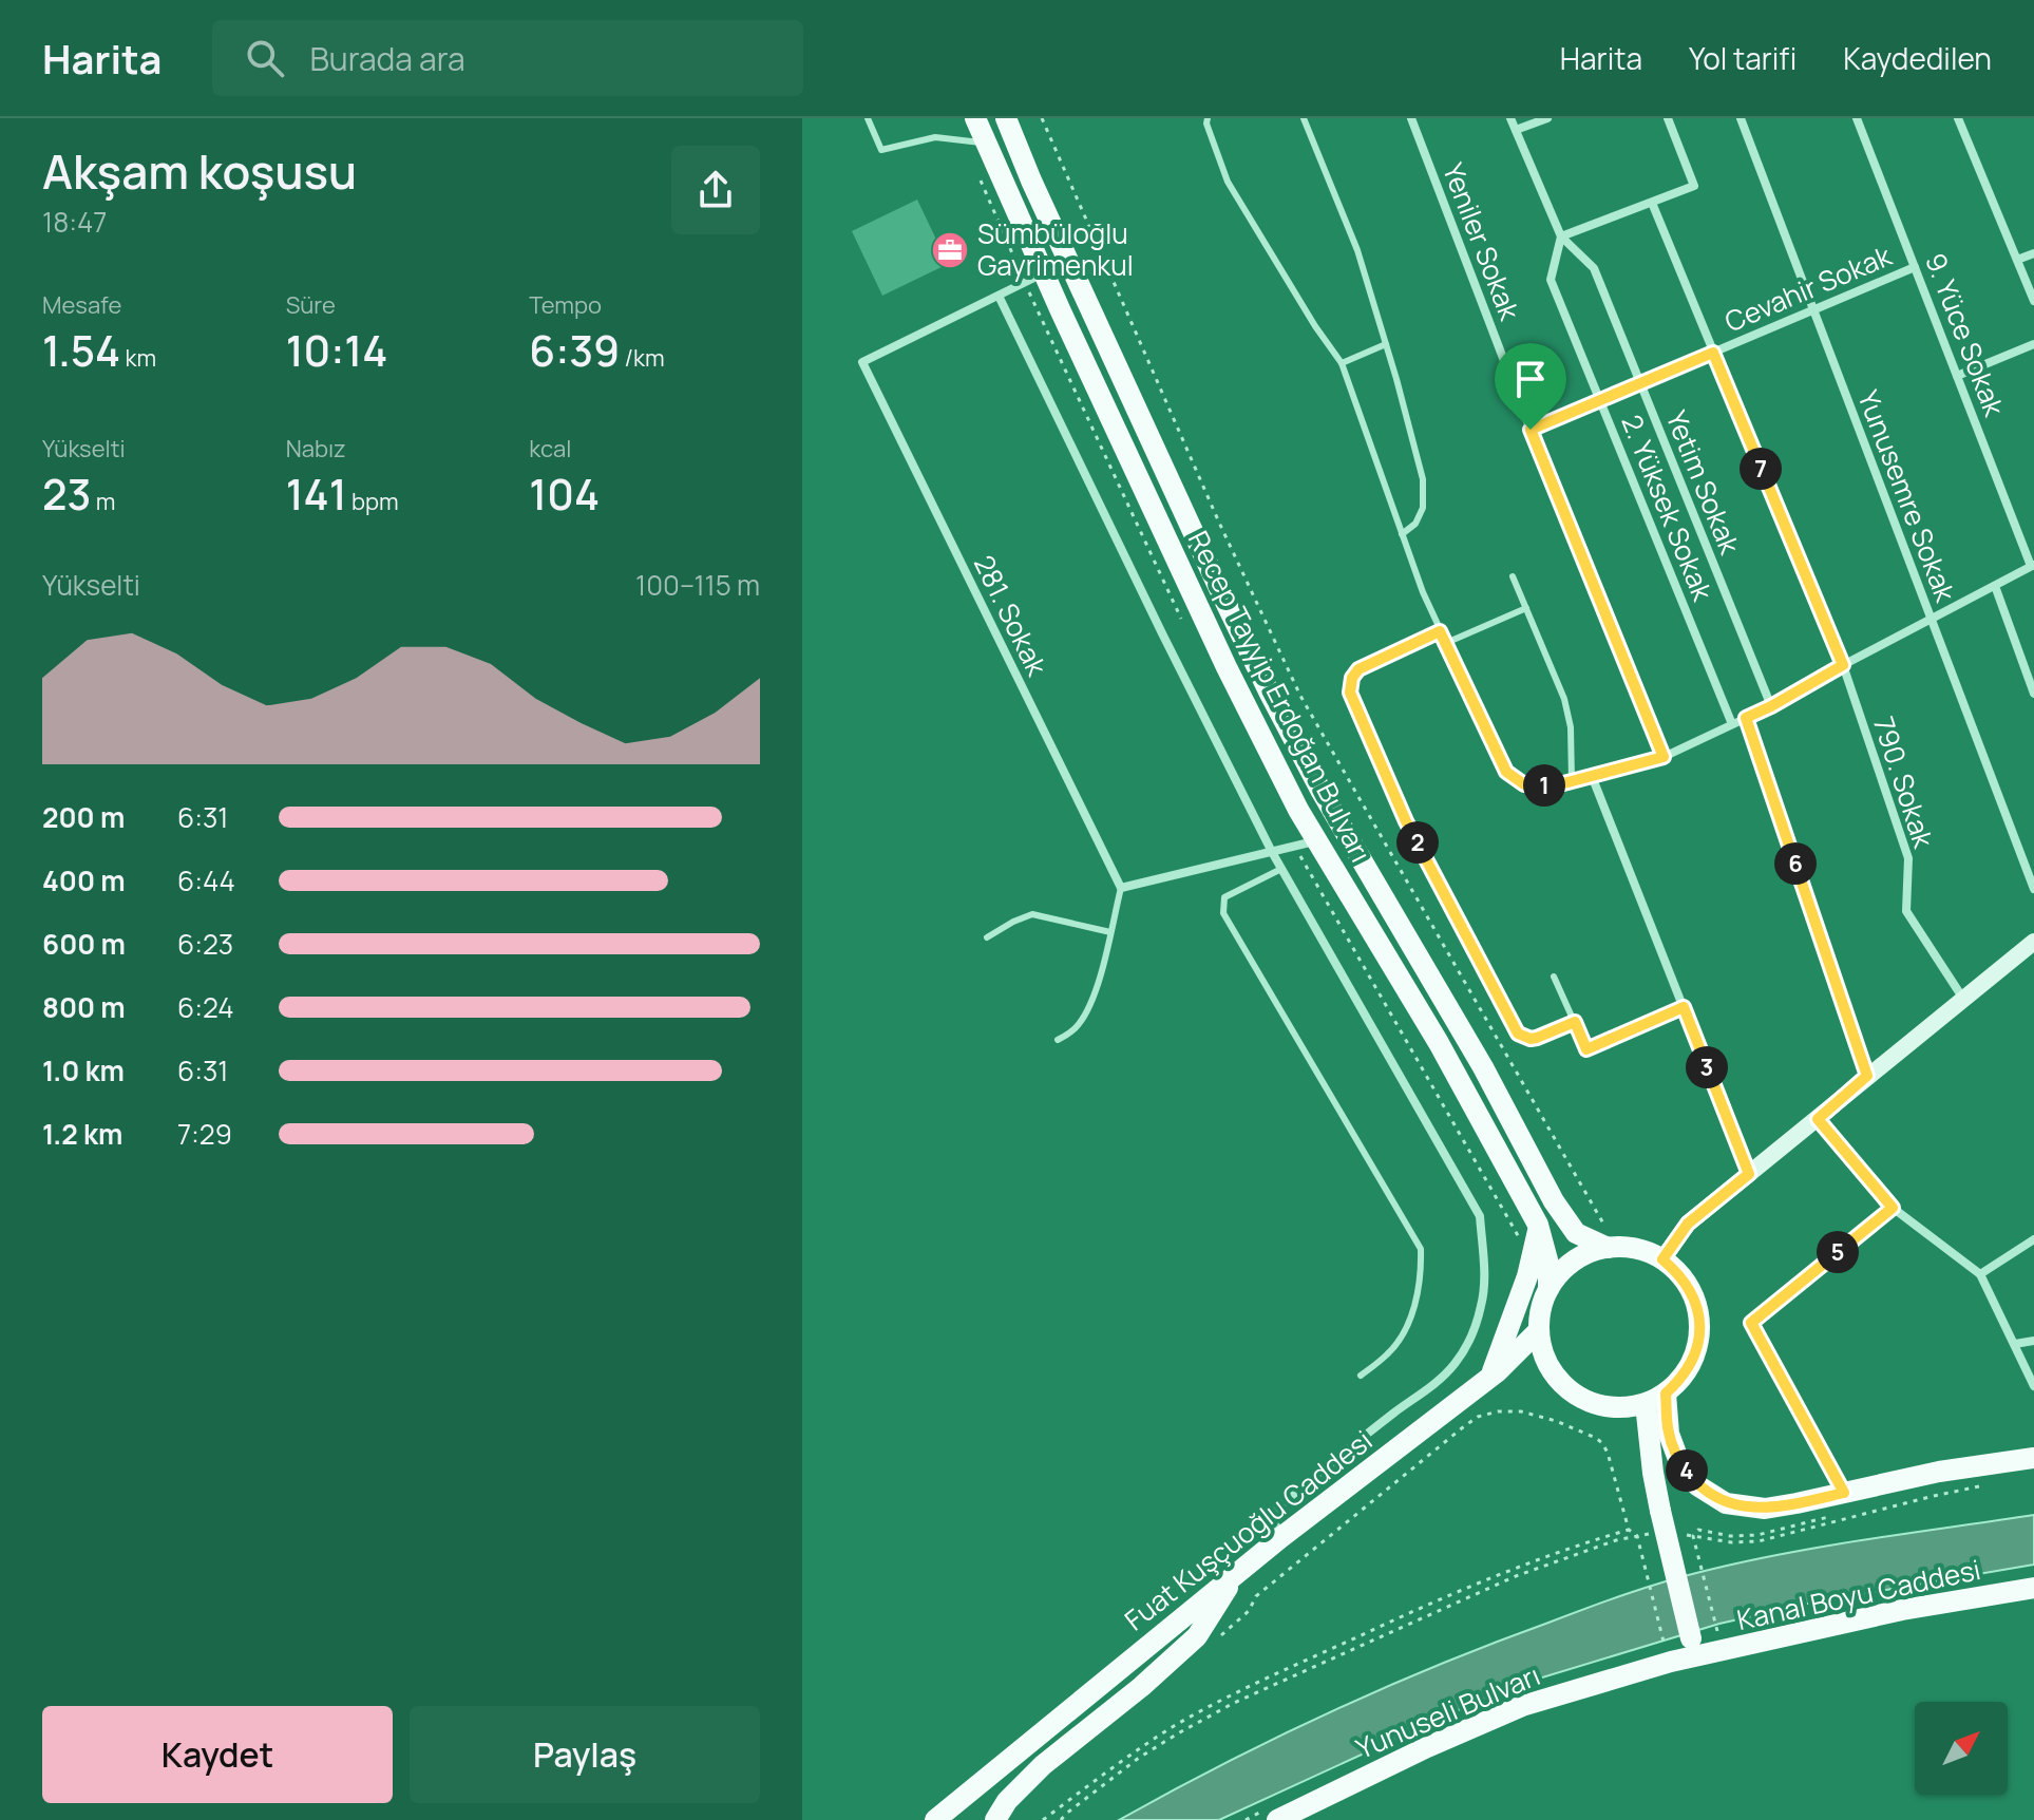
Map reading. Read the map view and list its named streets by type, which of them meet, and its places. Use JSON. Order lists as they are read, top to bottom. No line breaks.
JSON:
{"streets":{"main road":["Recep Tayyip Erdoğan Bulvarı","Fuat Kuşçuoğlu Caddesi","Kanal Boyu Caddesi","Yunuseli Bulvarı"],"street":["Yeniler Sokak","Cevahir Sokak","9. Yüce Sokak","Yetim Sokak","Yunusemre Sokak","2. Yüksek Sokak","281. Sokak","790. Sokak"]},"crossings":[["Yeniler Sokak","Cevahir Sokak"],["Cevahir Sokak","9. Yüce Sokak"],["Cevahir Sokak","Yetim Sokak"],["Cevahir Sokak","Yunusemre Sokak"],["Cevahir Sokak","2. Yüksek Sokak"],["Cevahir Sokak","790. Sokak"],["Yetim Sokak","2. Yüksek Sokak"],["281. Sokak","Recep Tayyip Erdoğan Bulvarı"],["Recep Tayyip Erdoğan Bulvarı","Fuat Kuşçuoğlu Caddesi"],["Kanal Boyu Caddesi","Yunuseli Bulvarı"]],"places":{"office":["Sümbüloğlu Gayrimenkul"]},"north":"top right","page":{"header":"Harita","search":"Burada ara","nav":["Harita","Yol tarifi","Kaydedilen"],"heading":["Akşam koşusu","18:47"],"stats":[["Mesafe","1.54 km"],["Süre","10:14"],["Tempo","6:39 /km"],["Yükselti","23 m"],["Nabız","141 bpm"],["kcal","104"]],"pins":["7","1","2","6","3","5","4"],"chart":["Yükselti","100–115 m"],"list":[{"name":"200 m","note":"6:31"},{"name":"400 m","note":"6:44"},{"name":"600 m","note":"6:23"},{"name":"800 m","note":"6:24"},{"name":"1.0 km","note":"6:31"},{"name":"1.2 km","note":"7:29"}],"buttons":["Kaydet","Paylaş"]}}
